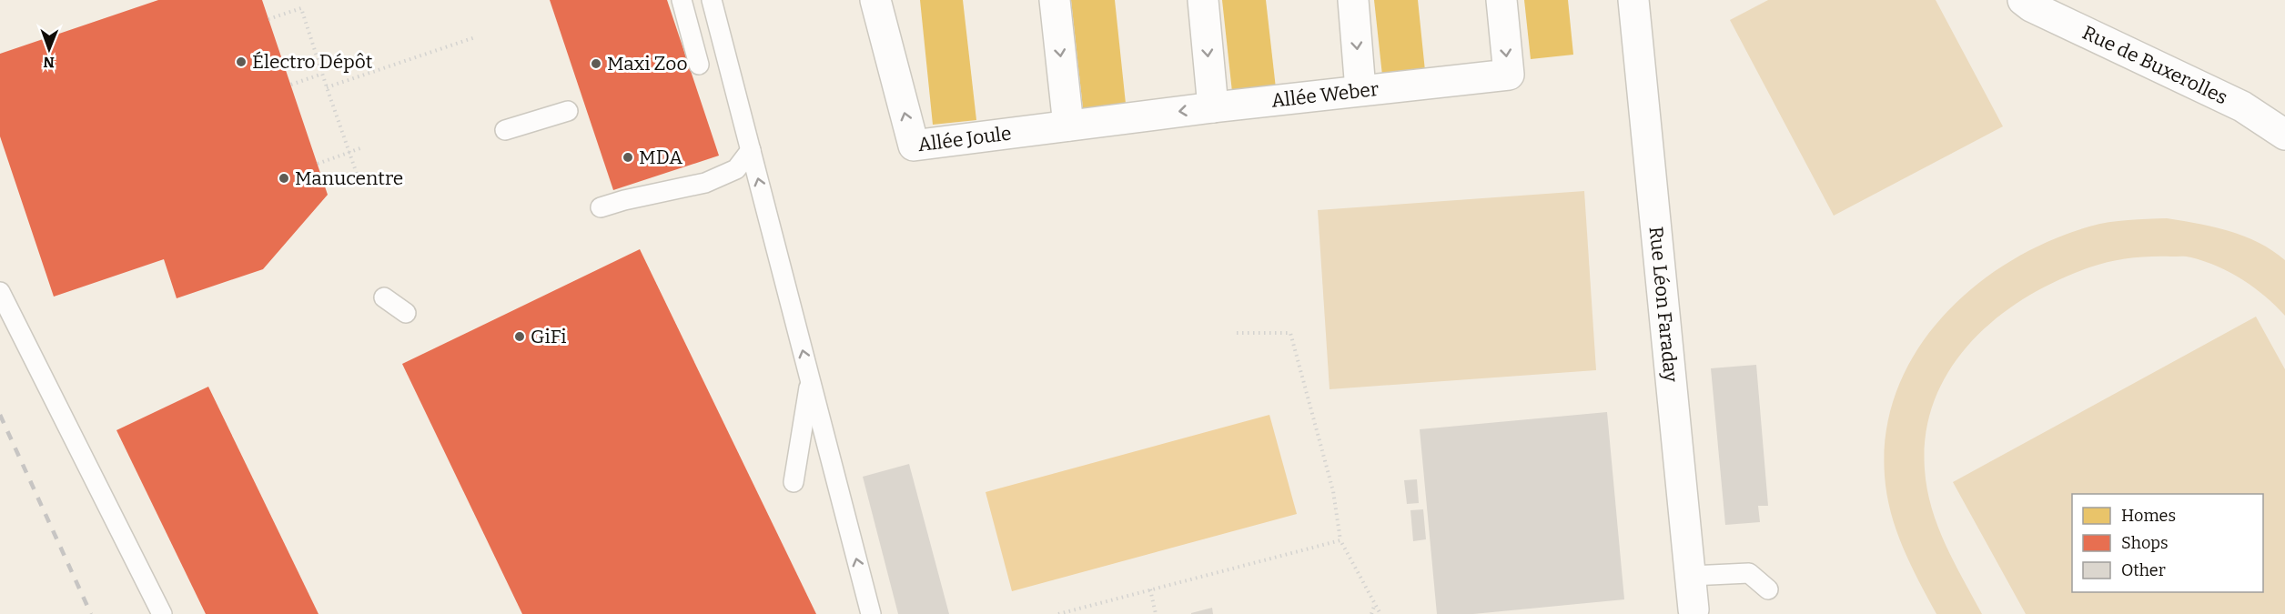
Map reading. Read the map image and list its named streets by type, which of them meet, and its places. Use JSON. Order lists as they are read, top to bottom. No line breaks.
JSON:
{"streets":{"street":["Rue de Buxerolles","Allée Weber","Allée Joule","Rue Léon Faraday"]},"crossings":[["Allée Weber","Allée Joule"]],"one_way":["Allée Weber"],"places":["Électro Dépôt","Maxi Zoo","MDA","Manucentre","GiFi"],"legend":["Homes","Shops","Other"],"north":"bottom"}
